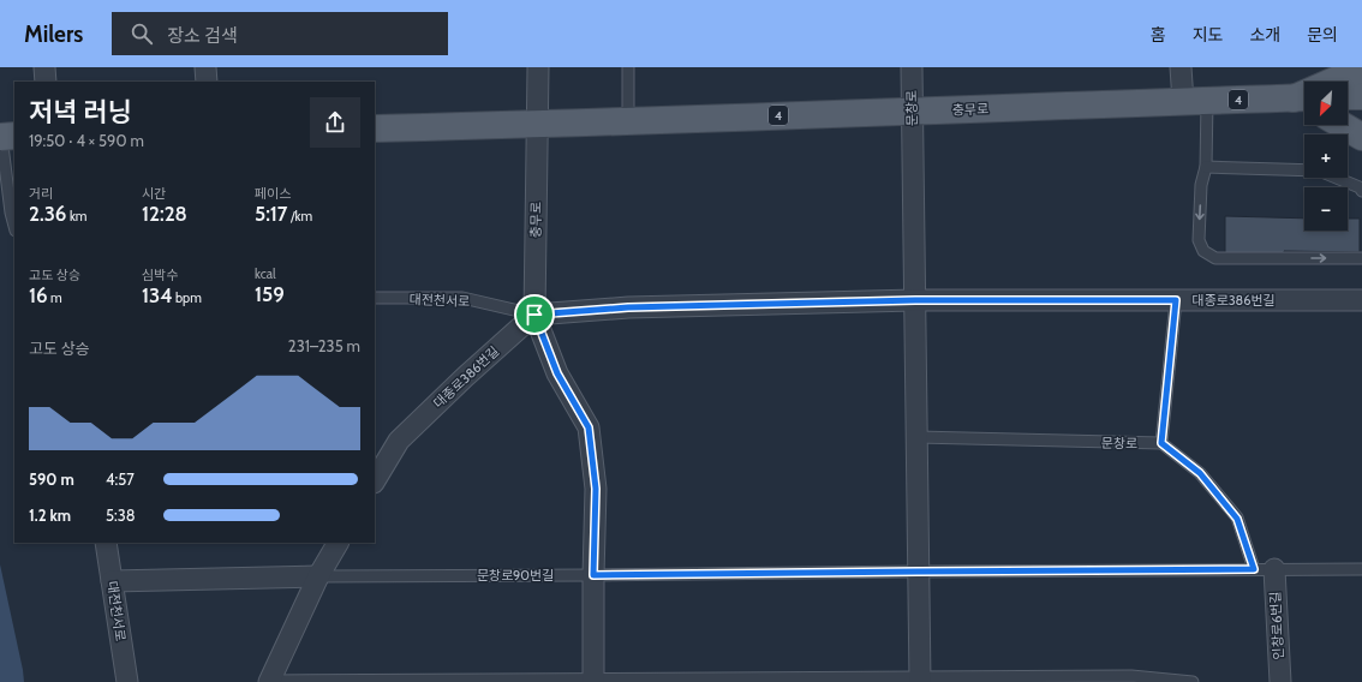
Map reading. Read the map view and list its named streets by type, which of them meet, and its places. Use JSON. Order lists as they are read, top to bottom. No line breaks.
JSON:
{"streets":{"main road":["4","충무로"],"street":["문창로","대전천서로","대종로386번길","문창로90번길","인창로6번길"]},"crossings":[["문창로","충무로"],["문창로","대종로386번길"],["문창로","문창로90번길"],["충무로","대전천서로"],["충무로","대종로386번길"],["대전천서로","대종로386번길"],["대전천서로","문창로90번길"],["문창로90번길","인창로6번길"]],"north":"bottom left","page":{"header":"Milers","search":"장소 검색","nav":["홈","지도","소개","문의"],"map_buttons":["+","−"],"heading":["저녁 러닝","19:50 · 4 × 590 m"],"stats":[["거리","2.36 km"],["시간","12:28"],["페이스","5:17 /km"],["고도 상승","16 m"],["심박수","134 bpm"],["kcal","159"]],"chart":["고도 상승","231–235 m"],"list":[{"name":"590 m","note":"4:57"},{"name":"1.2 km","note":"5:38"}]}}
